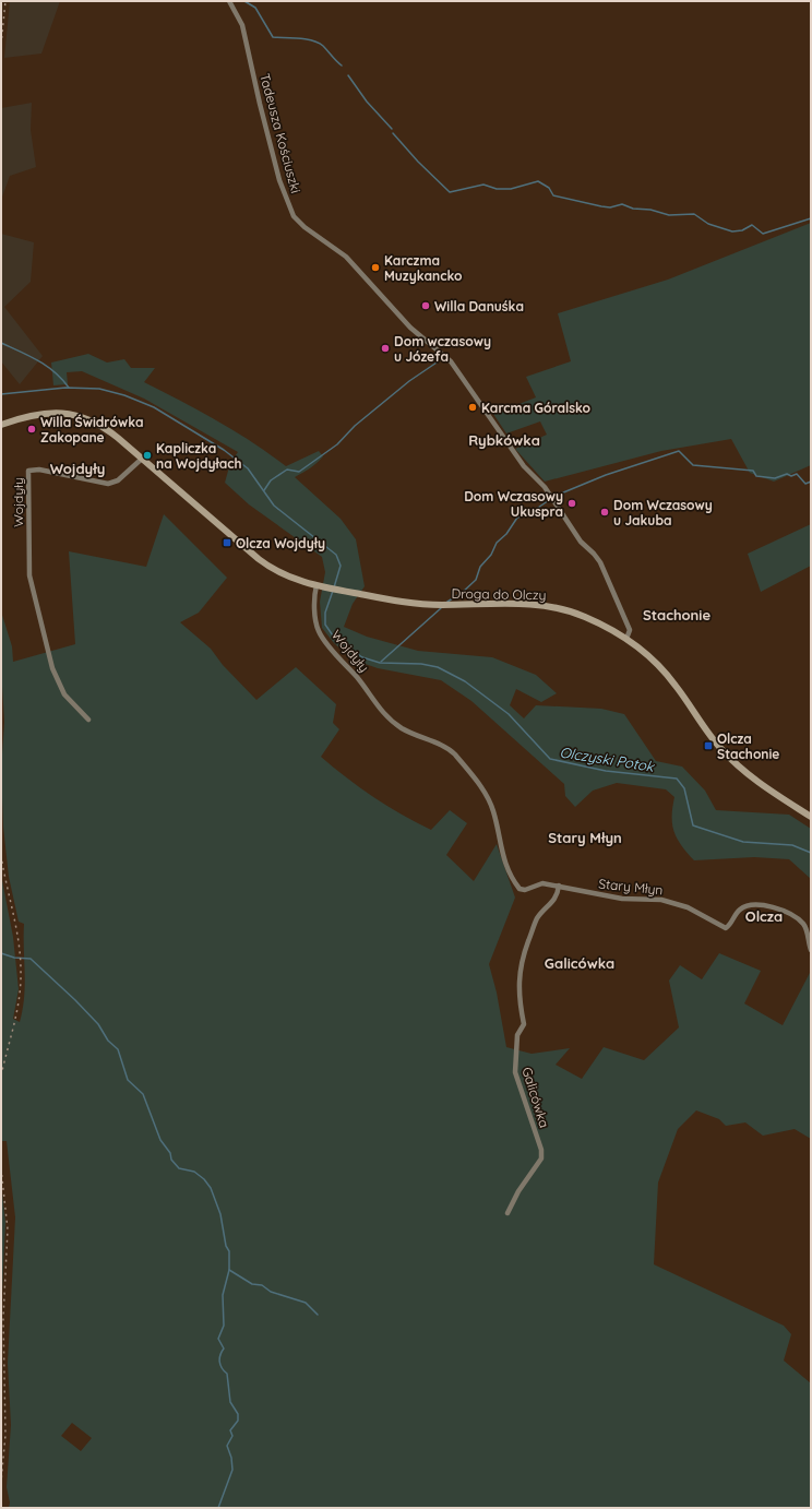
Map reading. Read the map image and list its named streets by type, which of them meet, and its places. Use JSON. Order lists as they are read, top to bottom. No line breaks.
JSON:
{"streets":{"street":["Tadeusza Kościuszki","Wojdyły","Droga do Olczy","Stary Młyn","Galicówka"]},"crossings":[["Tadeusza Kościuszki","Droga do Olczy"],["Wojdyły","Droga do Olczy"],["Wojdyły","Stary Młyn"],["Stary Młyn","Galicówka"]],"districts":["Rybkówka","Wojdyły","Stachonie","Stary Młyn","Olcza","Galicówka"],"water":["Olczyski Potok"],"places":{"other":["Karczma Muzykancko","Willa Danuśka","Dom wczasowy u Józefa","Karcma Góralsko","Willa Świdrówka Zakopane","Kapliczka na Wojdyłach","Dom Wczasowy Ukuspra","Dom Wczasowy u Jakuba"],"transit":["Olcza Wojdyły","Olcza Stachonie"]}}
